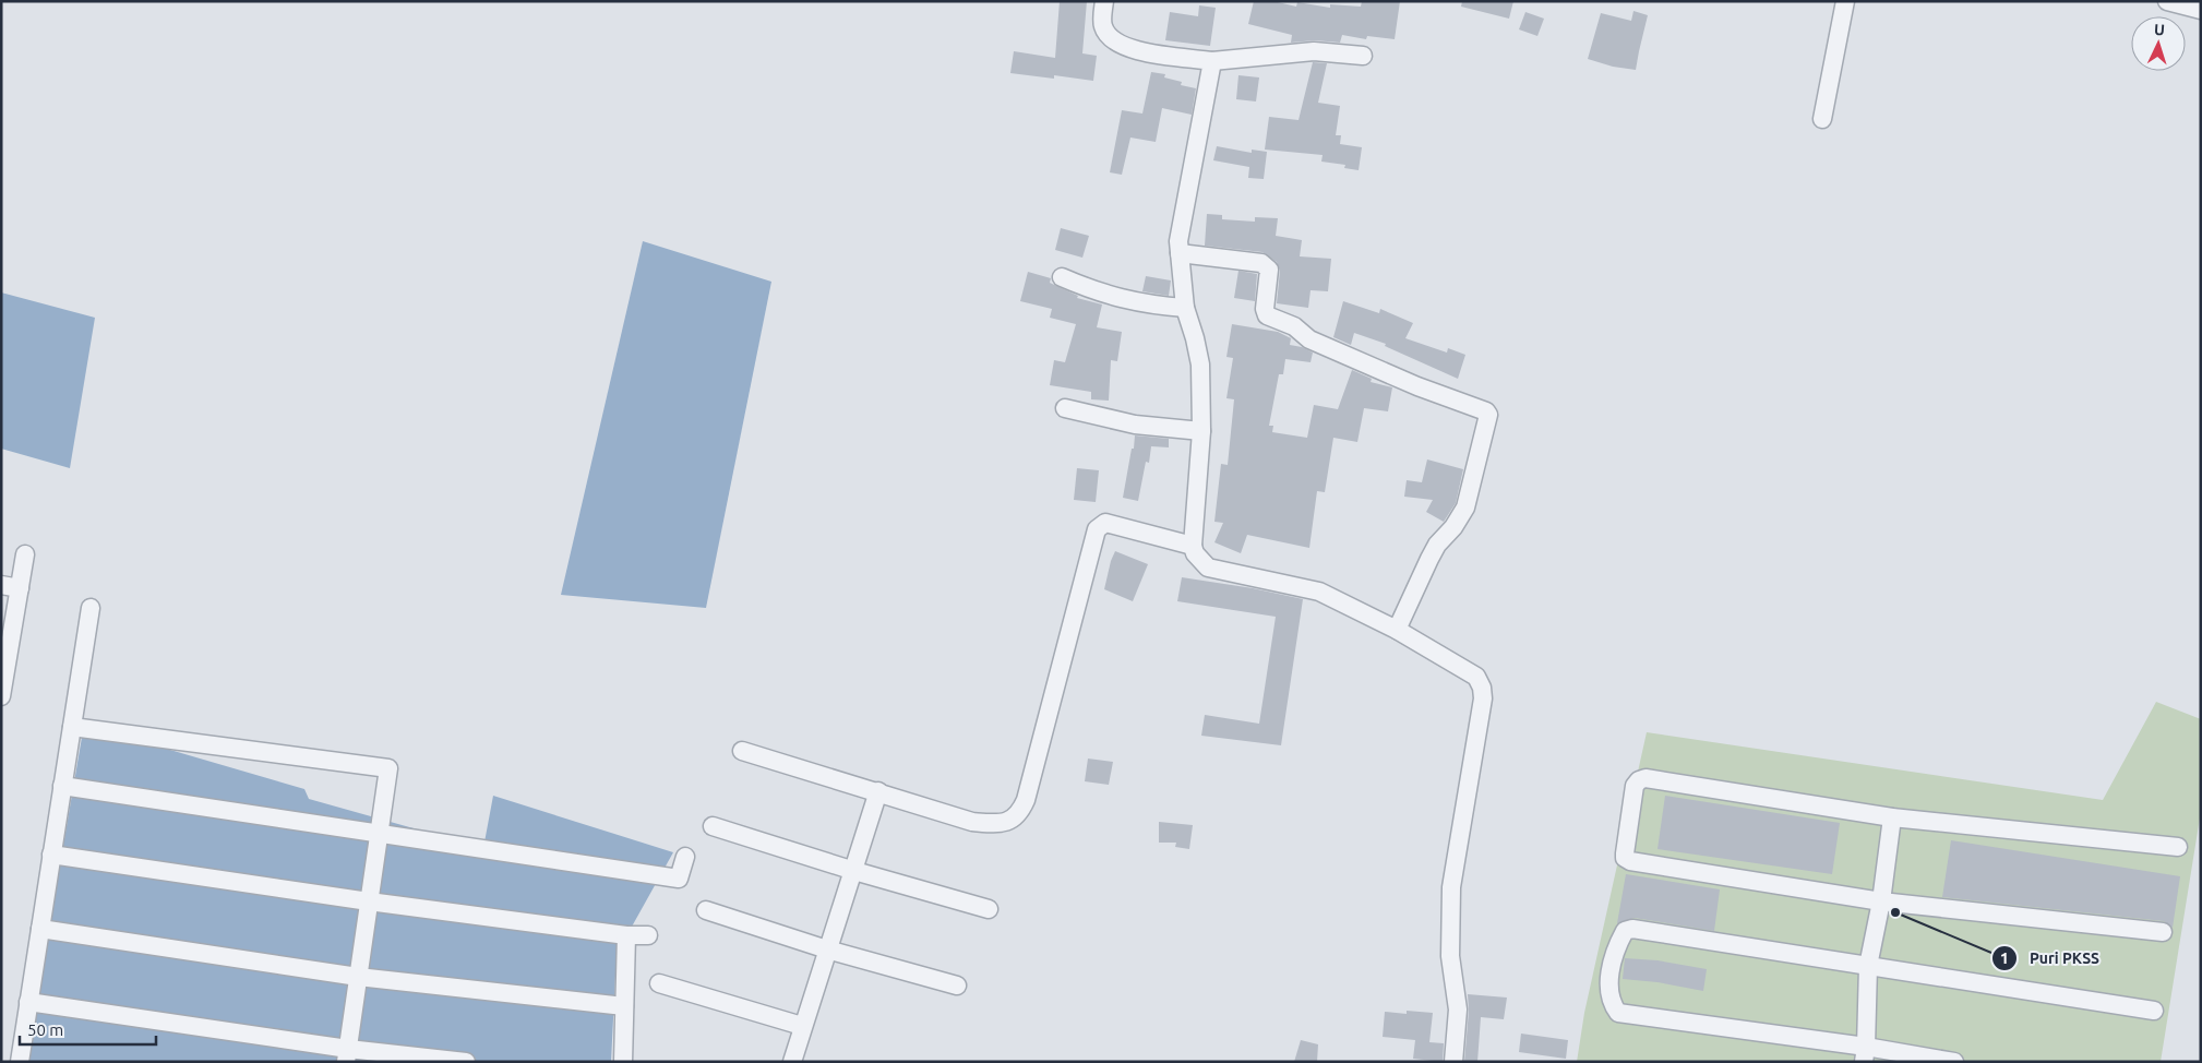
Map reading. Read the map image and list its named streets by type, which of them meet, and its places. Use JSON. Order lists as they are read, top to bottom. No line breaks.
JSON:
{"places":["Puri PKSS"],"scale_bar":"50 m","north":"top"}
